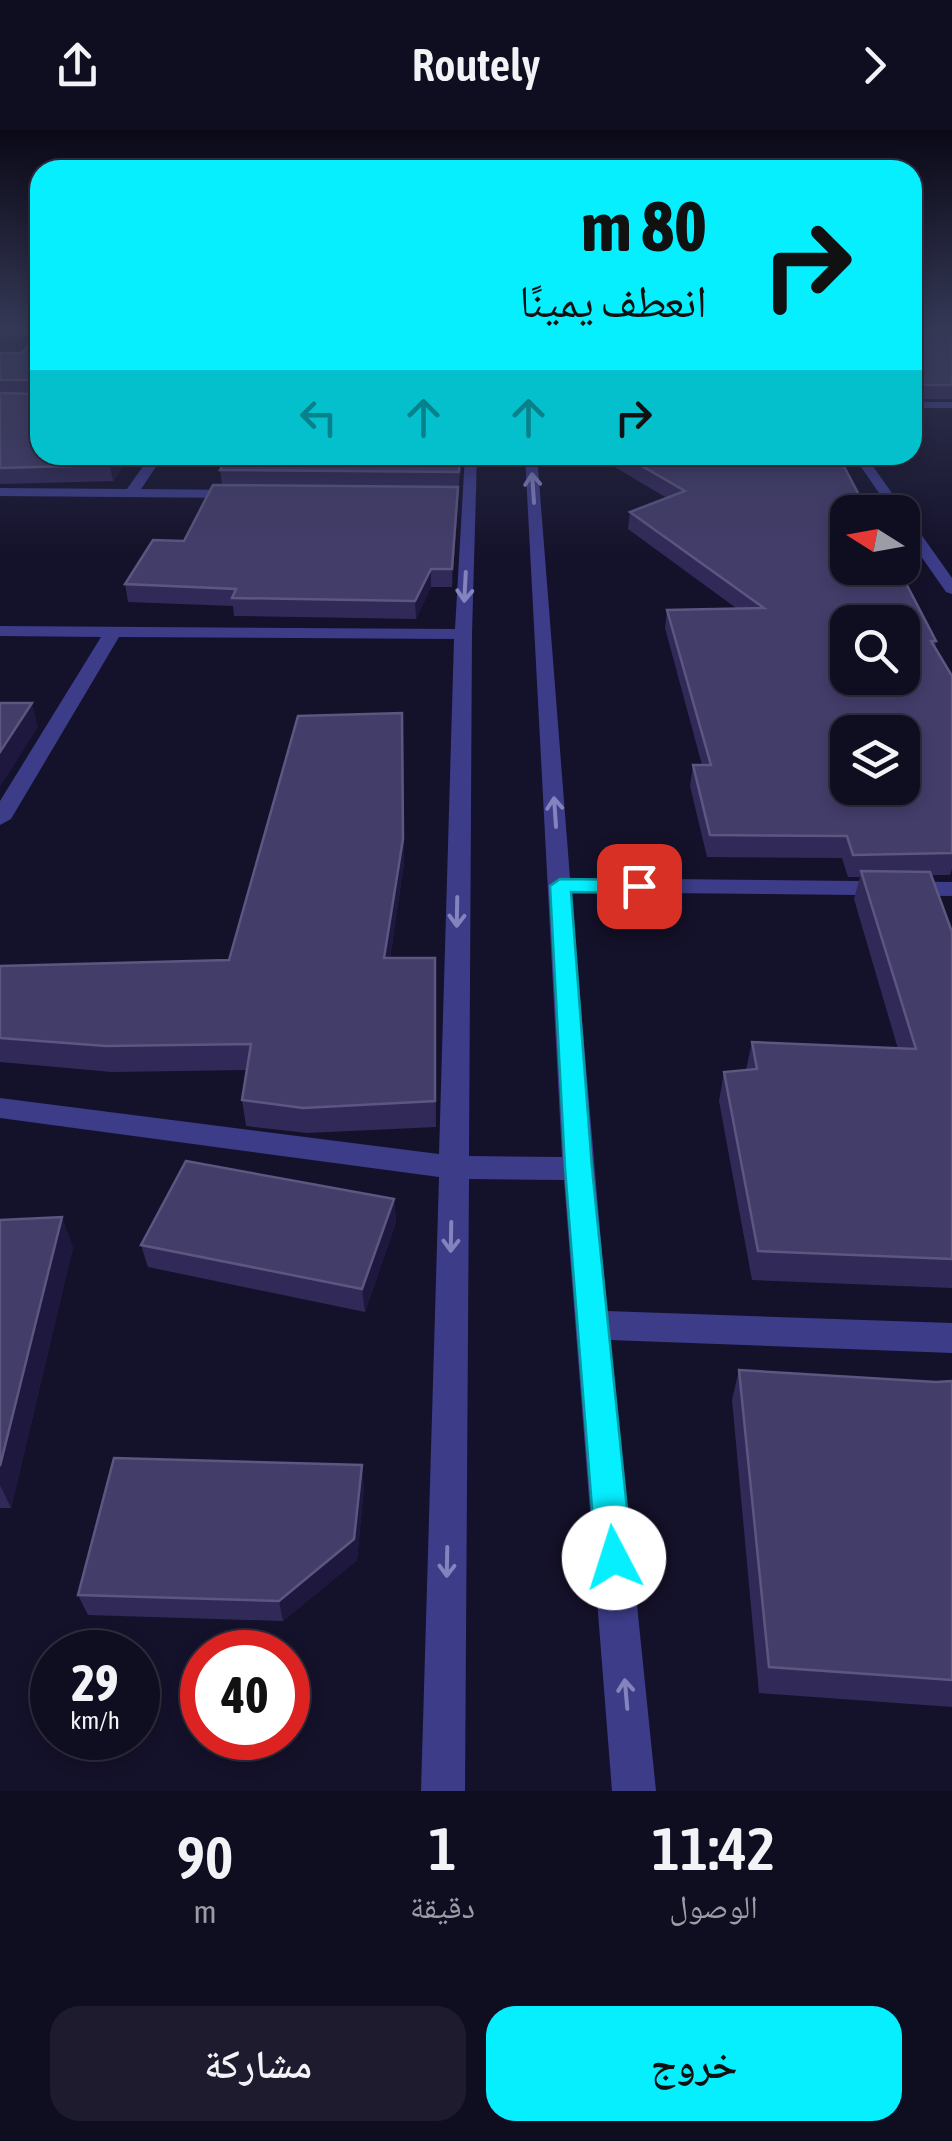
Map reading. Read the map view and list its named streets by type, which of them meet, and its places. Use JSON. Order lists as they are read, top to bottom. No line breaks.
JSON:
{"north":"left","page":{"header":"Routely","turn":["80 m","انعطف يمينًا"],"speed":"29 km/h","limit":"40","eta":["11:42","الوصول","1","دقيقة","90","m"],"buttons":["خروج","مشاركة"]}}
